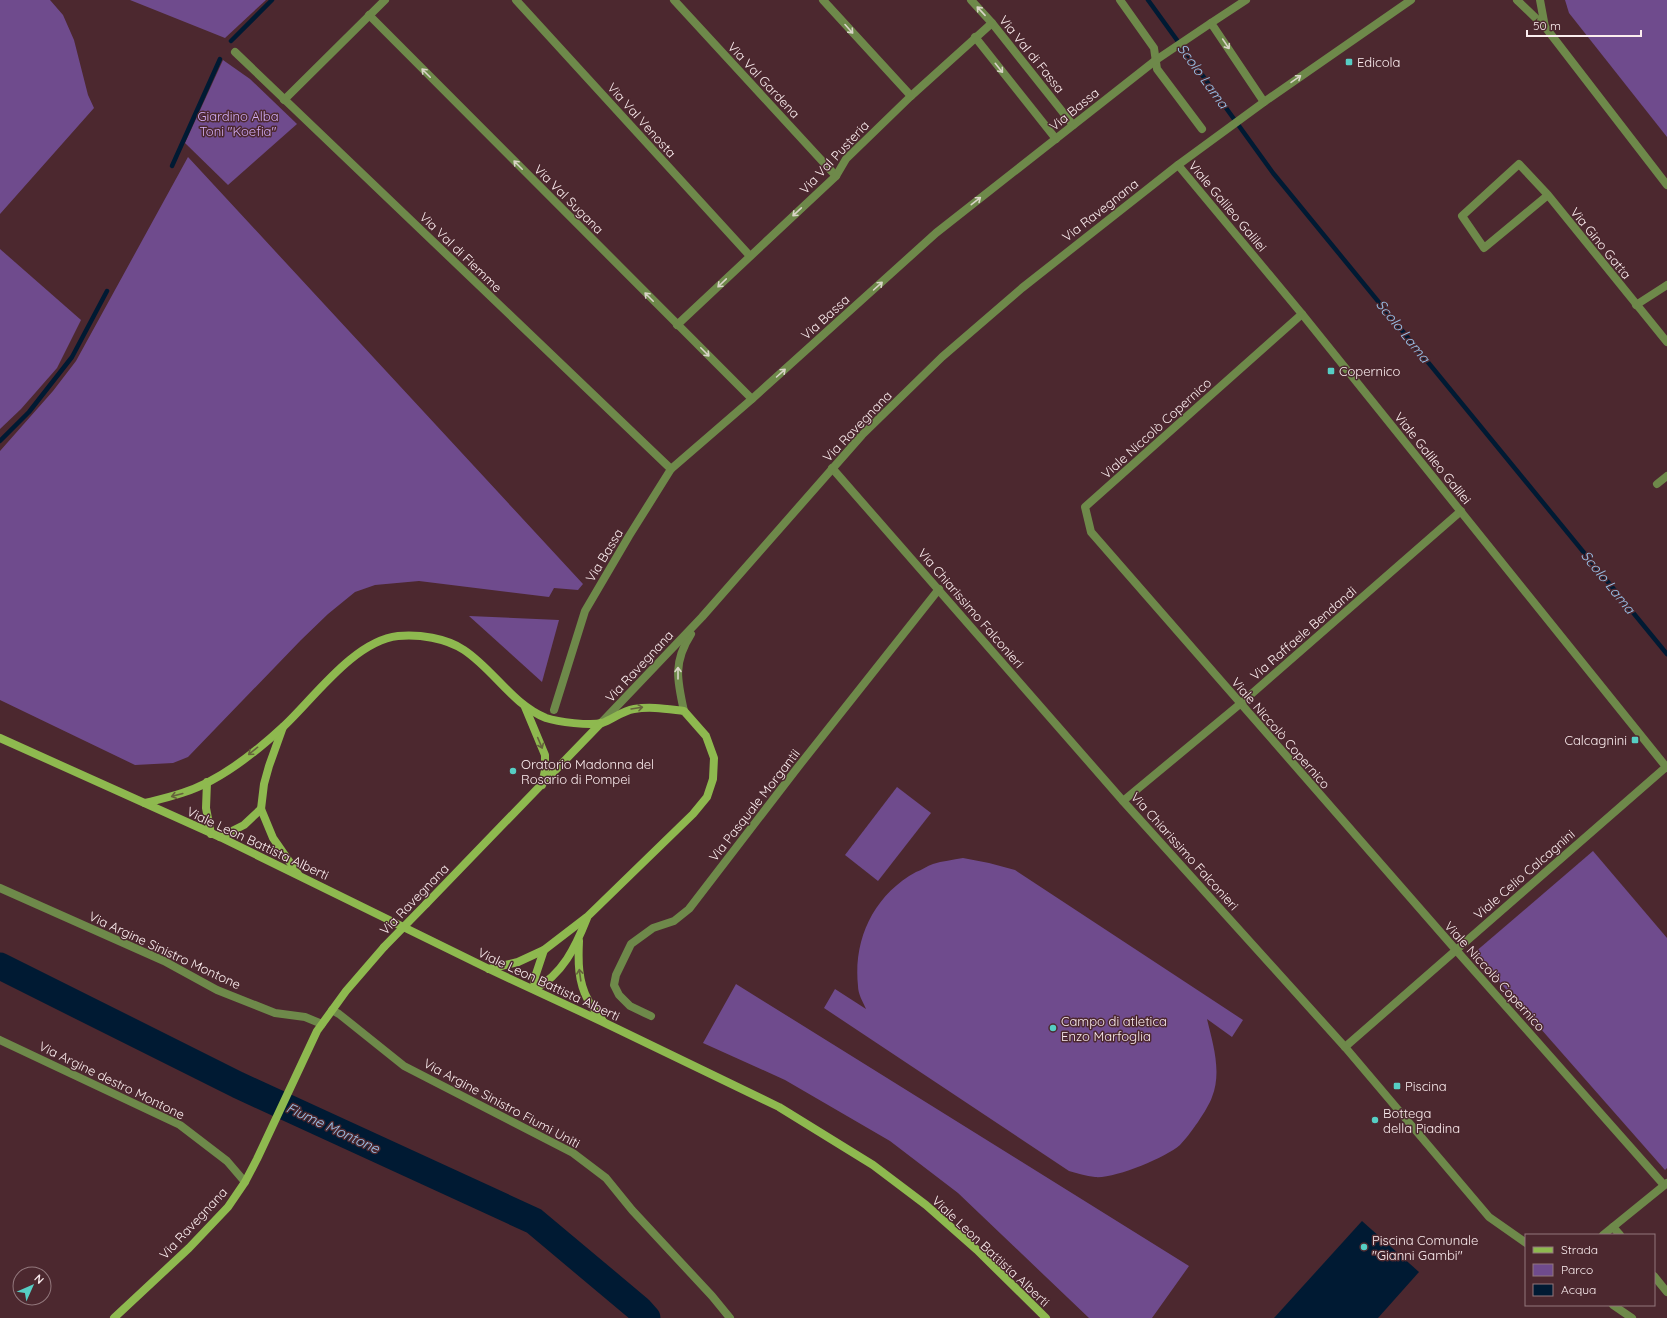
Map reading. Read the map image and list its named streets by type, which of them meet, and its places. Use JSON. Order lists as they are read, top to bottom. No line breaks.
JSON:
{"streets":{"main road":["Via Ravegnana","Viale Leon Battista Alberti"],"street":["Via Val di Fassa","Via Val Gardena","Via Bassa","Via Val Venosta","Via Val Pusteria","Via Val Sugana","Viale Galileo Galilei","Via Gino Gatta","Via Val di Fiemme","Viale Niccolò Copernico","Via Chiarissimo Falconieri","Via Raffaele Bendandi","Via Pasquale Morgantii","Viale Celio Calcagnini","Via Argine Sinistro Montone","Via Argine destro Montone","Via Argine Sinistro Fiumi Uniti"]},"crossings":[["Via Val di Fassa","Via Bassa"],["Via Val di Fassa","Via Val Pusteria"],["Via Val Gardena","Via Val Pusteria"],["Via Bassa","Via Val Sugana"],["Via Bassa","Via Val di Fiemme"],["Via Val Venosta","Via Val Pusteria"],["Via Val Pusteria","Via Val Sugana"],["Viale Galileo Galilei","Via Ravegnana"],["Viale Galileo Galilei","Viale Niccolò Copernico"],["Viale Galileo Galilei","Via Raffaele Bendandi"],["Viale Galileo Galilei","Viale Celio Calcagnini"],["Via Ravegnana","Via Chiarissimo Falconieri"],["Via Ravegnana","Via Argine Sinistro Montone"],["Via Ravegnana","Via Argine destro Montone"],["Via Ravegnana","Via Argine Sinistro Fiumi Uniti"],["Viale Niccolò Copernico","Via Raffaele Bendandi"],["Viale Niccolò Copernico","Viale Celio Calcagnini"],["Via Chiarissimo Falconieri","Via Raffaele Bendandi"],["Via Chiarissimo Falconieri","Via Pasquale Morgantii"],["Via Chiarissimo Falconieri","Viale Celio Calcagnini"]],"one_way":["Via Bassa","Via Val Pusteria"],"water":["Scolo Lama","Fiume Montone"],"parks":["Giardino Alba Toni \"Koefia\""],"places":{"transit":["Edicola","Copernico","Calcagnini","Piscina"],"other":["Oratorio Madonna del Rosario di Pompei","Campo di atletica Enzo Marfoglia","Bottega della Piadina","Piscina Comunale \"Gianni Gambi\""]},"legend":["Strada","Parco","Acqua"],"scale_bar":"50 m","north":"top right"}
